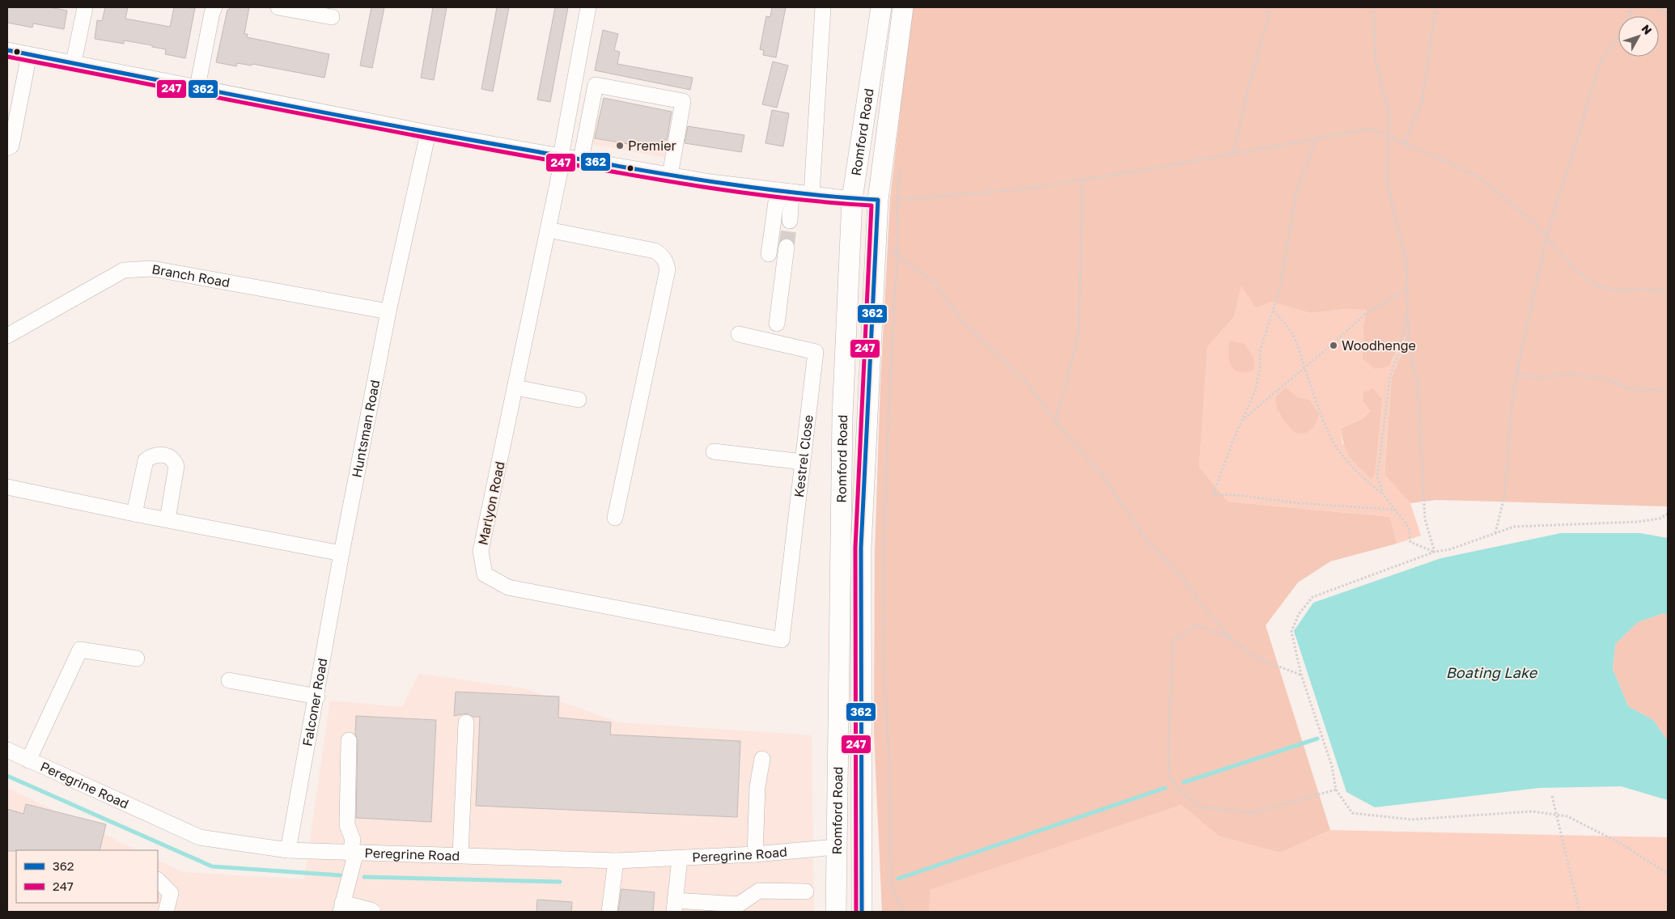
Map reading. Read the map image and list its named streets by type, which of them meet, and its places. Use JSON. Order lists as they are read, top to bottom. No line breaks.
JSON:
{"streets":{"main road":["Romford Road"],"street":["Branch Road","Huntsman Road","Kestrel Close","Marlyon Road","Falconer Road","Peregrine Road"]},"crossings":[["Romford Road","Peregrine Road"],["Branch Road","Huntsman Road"],["Huntsman Road","Falconer Road"],["Kestrel Close","Marlyon Road"],["Falconer Road","Peregrine Road"]],"water":["Boating Lake"],"places":["Premier","Woodhenge"],"lines":["transit line 362","transit line 247"],"legend":["362","247"],"north":"top right"}
